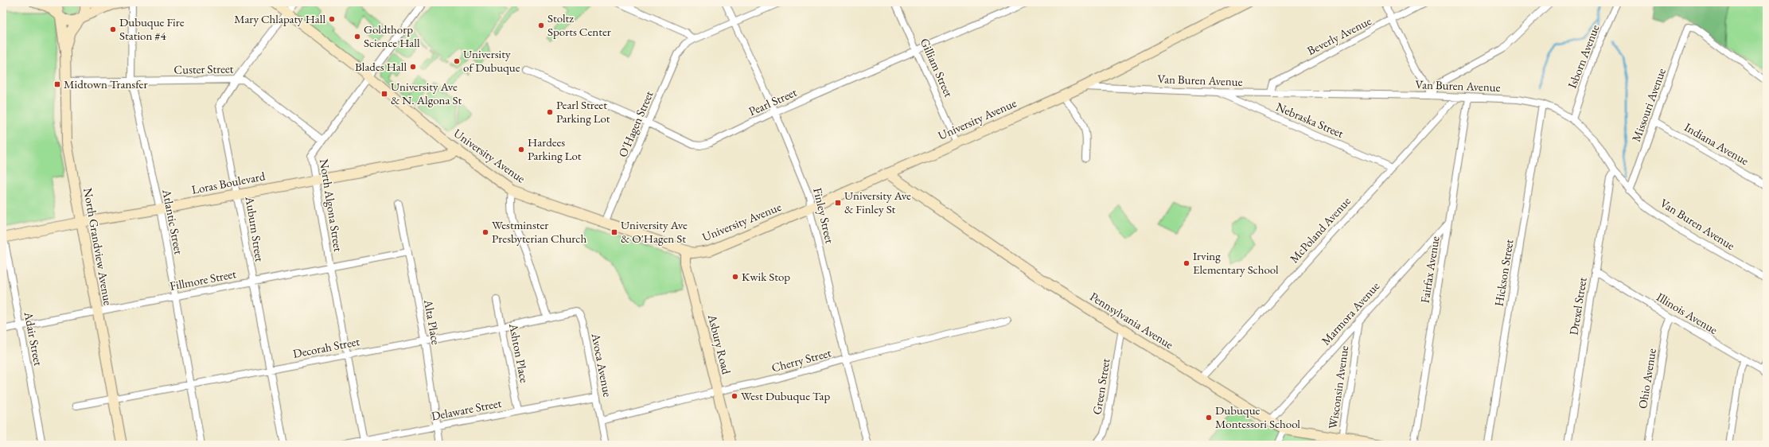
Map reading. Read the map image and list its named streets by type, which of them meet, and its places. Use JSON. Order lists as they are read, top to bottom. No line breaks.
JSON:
{"streets":{"main road":["University Avenue","Loras Boulevard","North Grandview Avenue","Pennsylvania Avenue","Asbury Road"],"street":["Beverly Avenue","Isborn Avenue","Gilliam Street","Custer Street","Van Buren Avenue","Pearl Street","Missouri Avenue","Nebraska Street","O'Hagen Street","Indiana Avenue","North Algona Street","Finley Street","Atlantic Street","Auburn Street","McPoland Avenue","Fairfax Avenue","Hickson Street","Fillmore Street","Drexel Street","Marmora Avenue","Illinois Avenue","Alta Place","Adair Street","Decorah Street","Ashton Place","Cherry Street","Avoca Avenue","Ohio Avenue","Green Street","Wisconsin Avenue","Delaware Street"]},"crossings":[["Beverly Avenue","Van Buren Avenue"],["Isborn Avenue","Van Buren Avenue"],["Gilliam Street","Pearl Street"],["Gilliam Street","University Avenue"],["Custer Street","North Algona Street"],["Custer Street","Atlantic Street"],["Custer Street","Auburn Street"],["Custer Street","North Grandview Avenue"],["Van Buren Avenue","Missouri Avenue"],["Van Buren Avenue","University Avenue"],["Van Buren Avenue","Nebraska Street"],["Van Buren Avenue","McPoland Avenue"],["Van Buren Avenue","Fairfax Avenue"],["Van Buren Avenue","Hickson Street"],["Van Buren Avenue","Drexel Street"],["Pearl Street","O'Hagen Street"],["Pearl Street","Finley Street"],["Missouri Avenue","Indiana Avenue"],["University Avenue","O'Hagen Street"],["University Avenue","Loras Boulevard"],["University Avenue","North Algona Street"],["University Avenue","Finley Street"],["University Avenue","Auburn Street"],["University Avenue","Pennsylvania Avenue"],["University Avenue","Asbury Road"],["Nebraska Street","McPoland Avenue"],["O'Hagen Street","Finley Street"],["Loras Boulevard","North Algona Street"],["Loras Boulevard","Atlantic Street"],["Loras Boulevard","Auburn Street"],["Loras Boulevard","North Grandview Avenue"],["Loras Boulevard","Adair Street"],["North Algona Street","Fillmore Street"],["North Algona Street","Decorah Street"],["North Algona Street","Delaware Street"],["Finley Street","Cherry Street"],["Atlantic Street","Fillmore Street"],["Atlantic Street","Decorah Street"],["Auburn Street","Fillmore Street"],["Auburn Street","Decorah Street"],["McPoland Avenue","Pennsylvania Avenue"],["North Grandview Avenue","Fillmore Street"],["North Grandview Avenue","Decorah Street"],["Fairfax Avenue","Marmora Avenue"],["Fillmore Street","Alta Place"],["Fillmore Street","Adair Street"],["Drexel Street","Illinois Avenue"],["Marmora Avenue","Pennsylvania Avenue"],["Marmora Avenue","Wisconsin Avenue"],["Illinois Avenue","Ohio Avenue"],["Pennsylvania Avenue","Green Street"],["Pennsylvania Avenue","Wisconsin Avenue"],["Alta Place","Decorah Street"],["Alta Place","Delaware Street"],["Asbury Road","Cherry Street"],["Decorah Street","Ashton Place"],["Decorah Street","Avoca Avenue"],["Ashton Place","Delaware Street"],["Cherry Street","Avoca Avenue"],["Avoca Avenue","Delaware Street"]],"places":{"other":["Mary Chlapaty Hall","Stoltz Sports Center","Dubuque Fire Station #4","Goldthorp Science Hall","University of Dubuque","Blades Hall","Pearl Street Parking Lot","Hardees Parking Lot","Westminster Presbyterian Church","Irving Elementary School","Kwik Stop","West Dubuque Tap","Dubuque Montessori School"],"transit":["Midtown Transfer","University Ave & N. Algona St","University Ave & Finley St","University Ave & O'Hagen St"]}}
